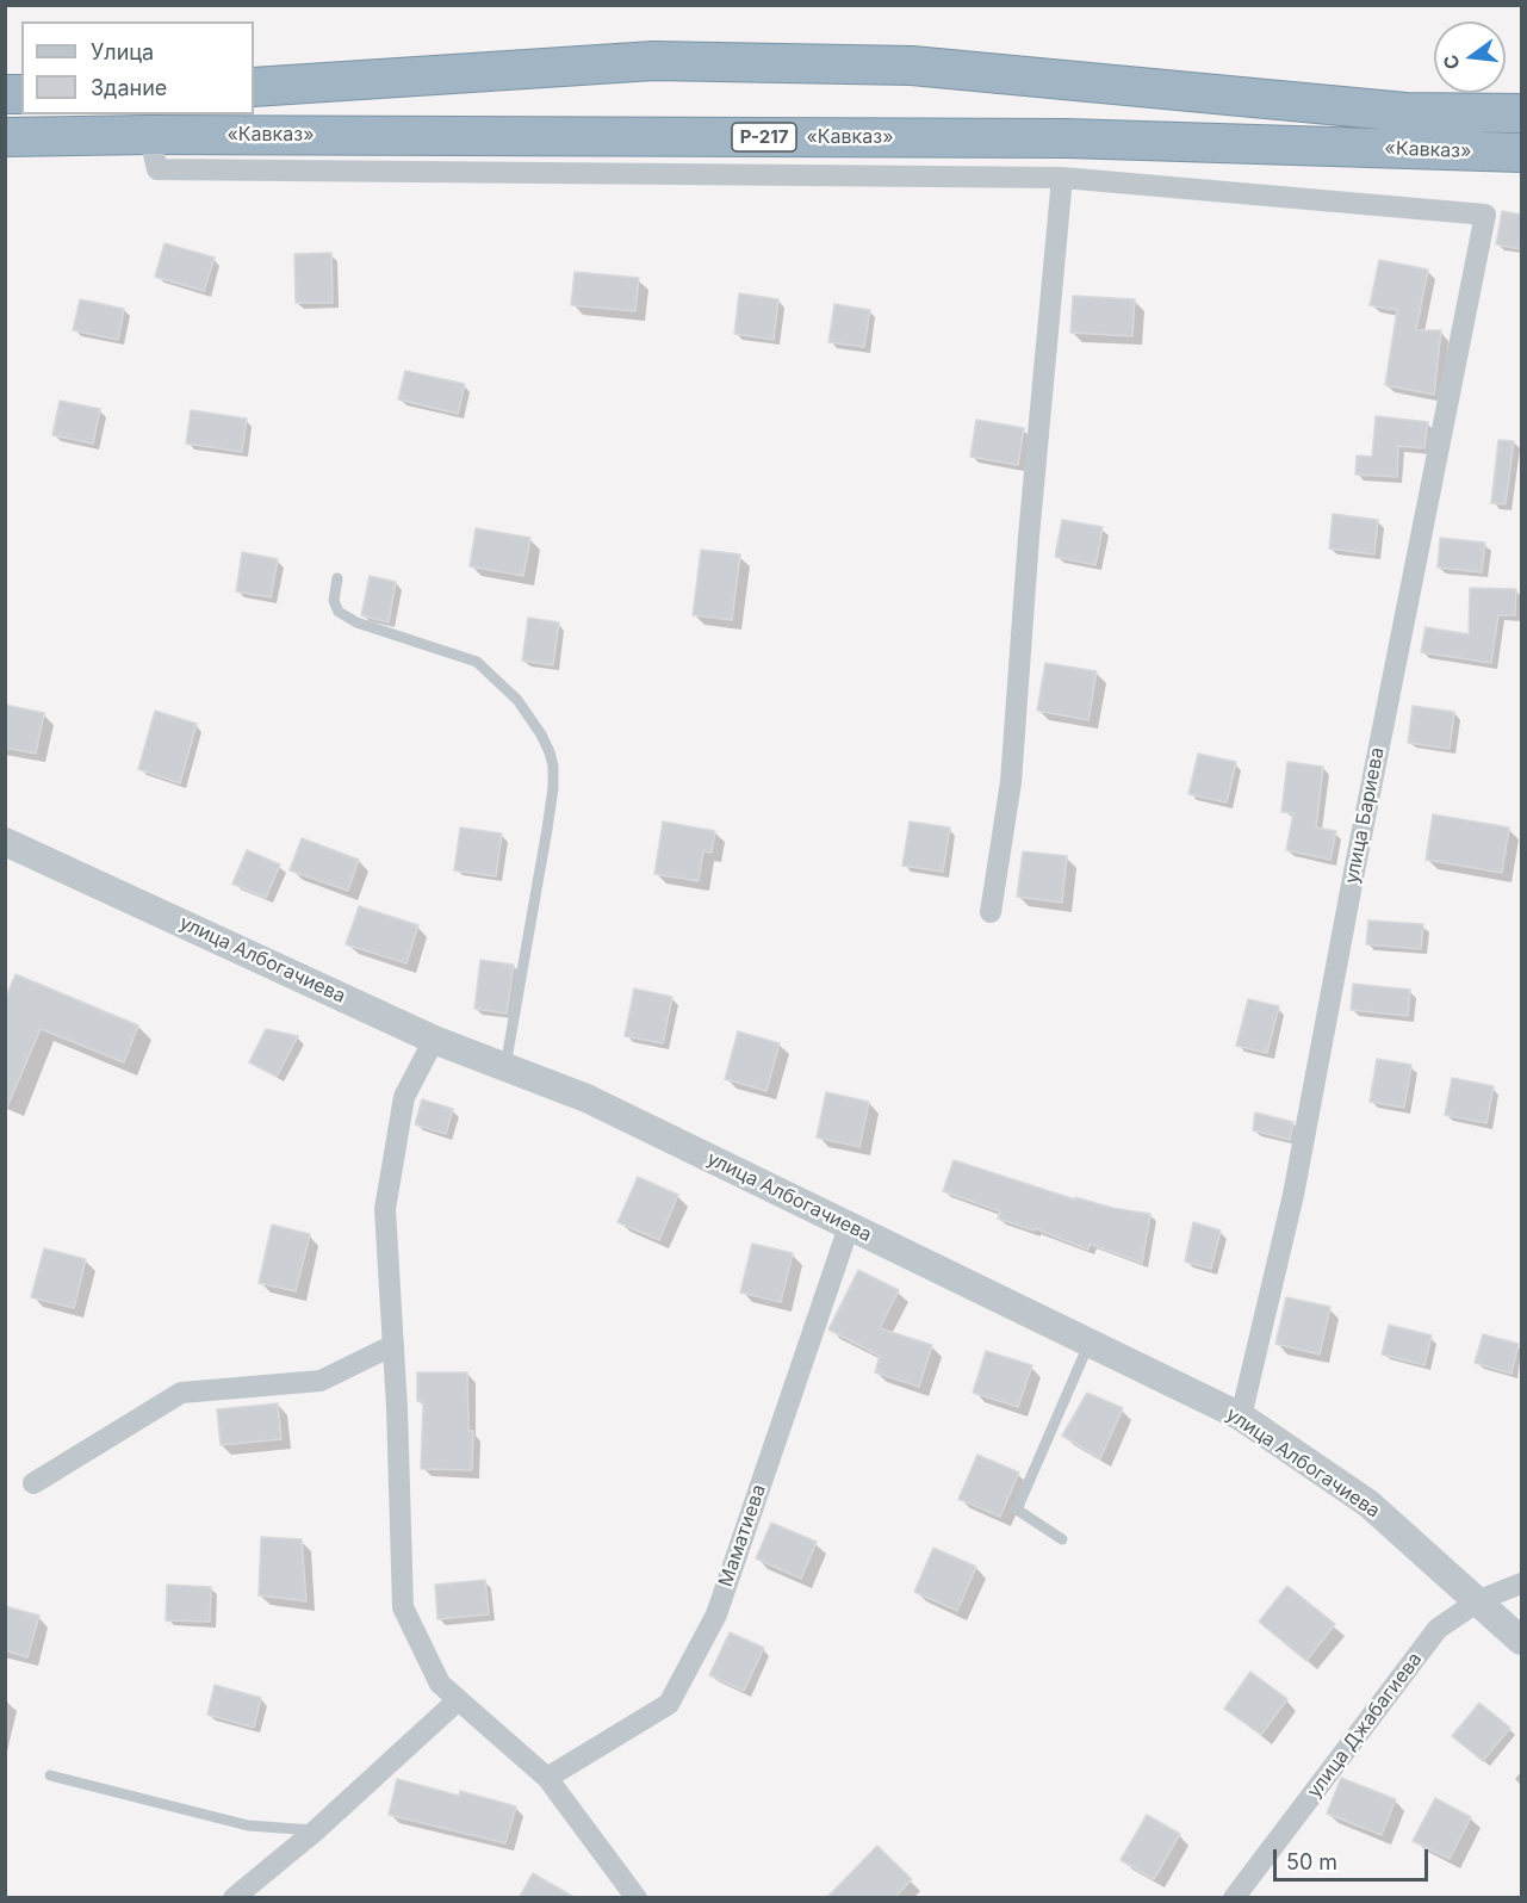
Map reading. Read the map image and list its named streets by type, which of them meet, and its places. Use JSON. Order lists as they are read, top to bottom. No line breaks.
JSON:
{"streets":{"highway":["«Кавказ»","Р-217"],"street":["улица Бариева","улица Албогачиева","Маматиева","улица Джабагиева"]},"crossings":[["улица Бариева","улица Албогачиева"],["улица Албогачиева","Маматиева"],["улица Албогачиева","улица Джабагиева"]],"legend":["Улица","Здание"],"scale_bar":"50 m","north":"left"}
